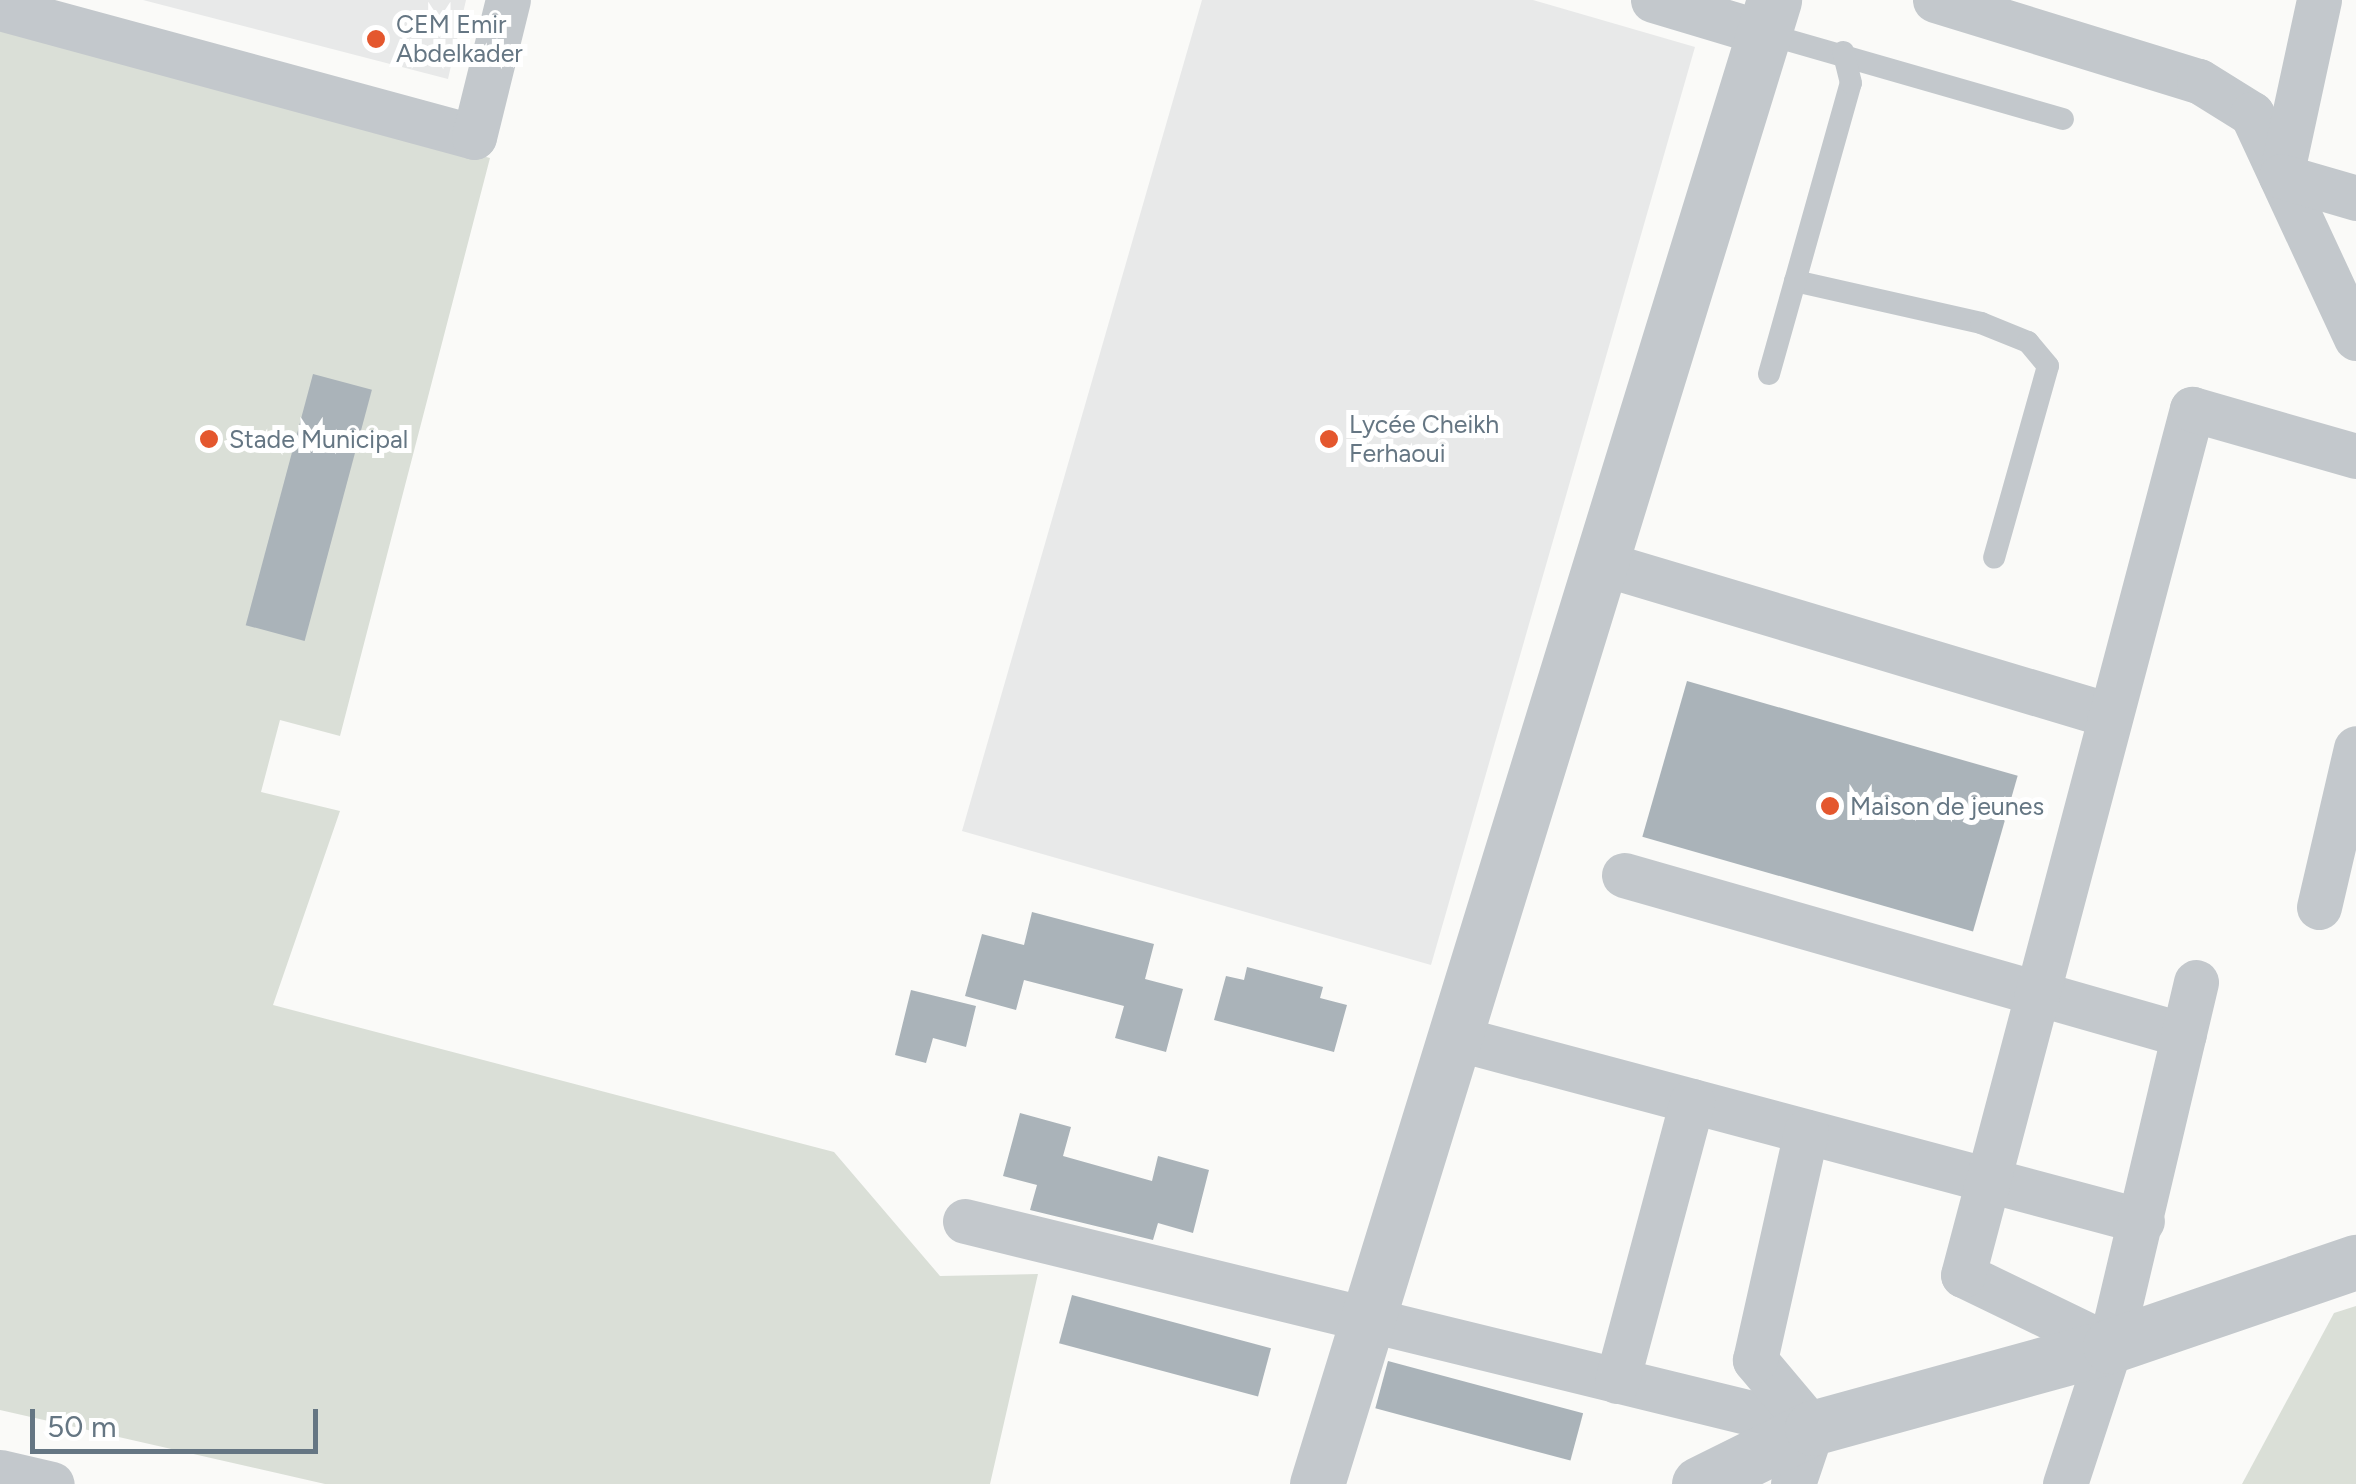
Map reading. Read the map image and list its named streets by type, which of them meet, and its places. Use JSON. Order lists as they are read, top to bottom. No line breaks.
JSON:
{"places":["CEM Emir Abdelkader","Stade Municipal","Lycée Cheikh Ferhaoui","Maison de jeunes"],"scale_bar":"50 m"}
